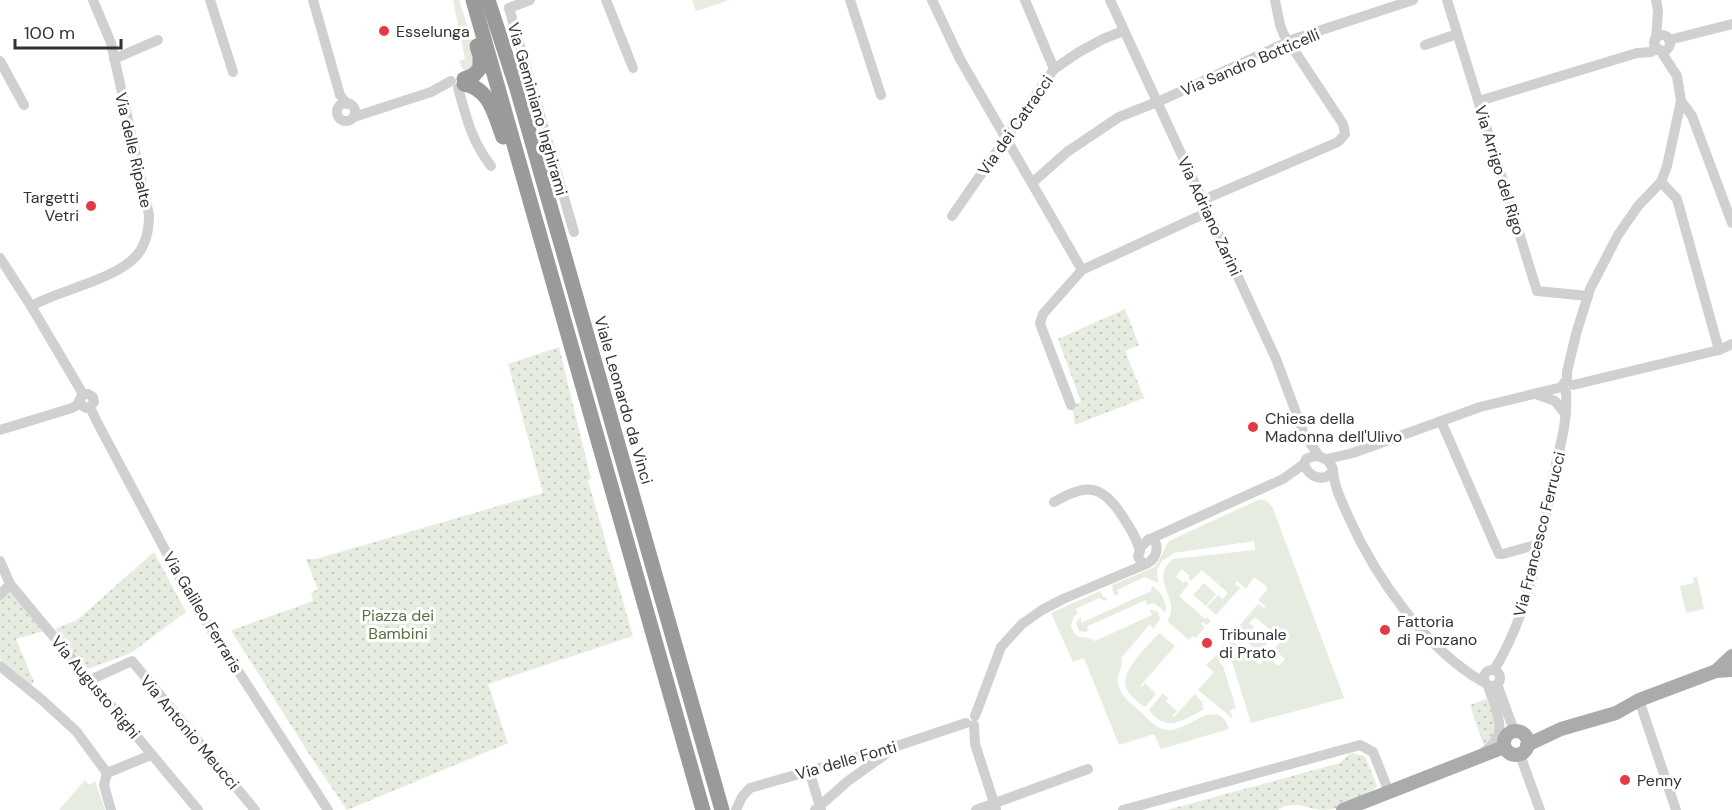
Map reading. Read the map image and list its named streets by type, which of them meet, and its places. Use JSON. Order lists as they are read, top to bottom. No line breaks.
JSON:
{"streets":{"highway":["Viale Leonardo da Vinci"],"street":["Via Sandro Botticelli","Via Geminiano Inghirami","Via dei Catracci","Via delle Ripalte","Via Arrigo del Rigo","Via Adriano Zarini","Via Francesco Ferrucci","Via Galileo Ferraris","Via Augusto Righi","Via Antonio Meucci","Via delle Fonti"]},"crossings":[["Via Sandro Botticelli","Via Adriano Zarini"],["Via dei Catracci","Via Adriano Zarini"],["Via delle Ripalte","Via Galileo Ferraris"],["Via Arrigo del Rigo","Via Francesco Ferrucci"],["Via Augusto Righi","Via Antonio Meucci"]],"parks":["Piazza dei Bambini"],"places":["Esselunga","Targetti Vetri","Chiesa della Madonna dell'Ulivo","Fattoria di Ponzano","Tribunale di Prato","Penny"],"scale_bar":"100 m"}
